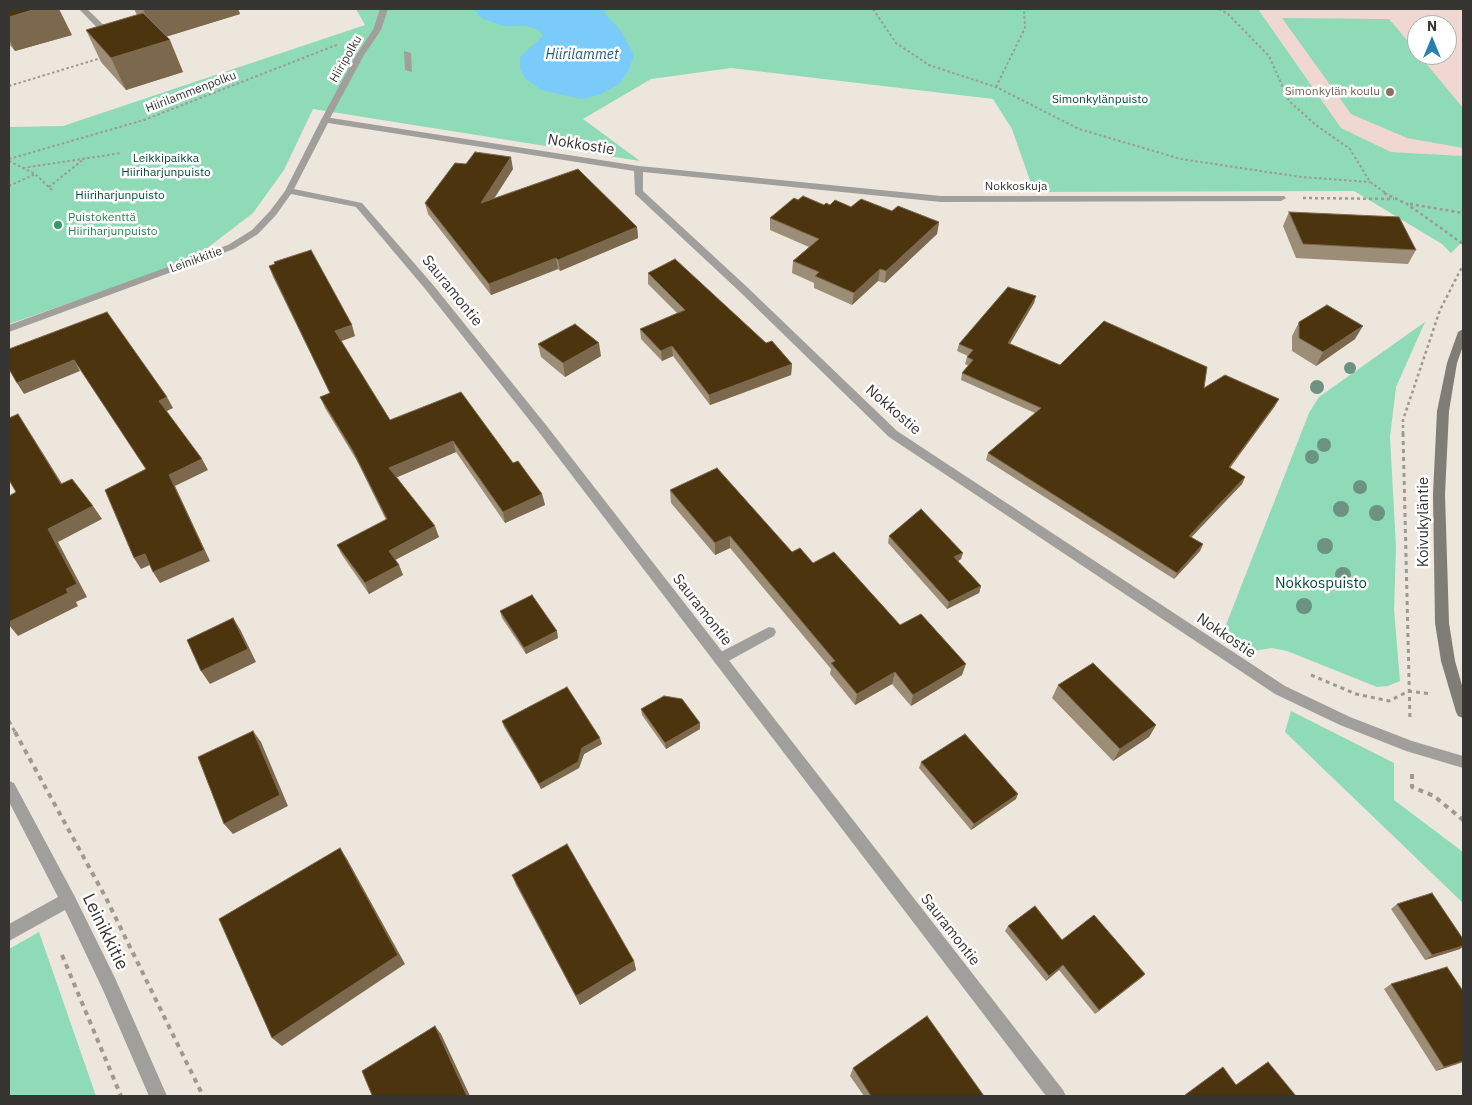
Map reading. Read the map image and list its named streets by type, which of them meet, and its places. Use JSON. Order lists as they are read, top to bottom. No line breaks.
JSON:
{"streets":{"main road":["Koivukyläntie"],"street":["Hiiripolku","Nokkostie","Nokkoskuja","Leinikkitie","Sauramontie"],"path":["Hiirilammenpolku"]},"crossings":[["Hiiripolku","Hiirilammenpolku"],["Hiiripolku","Nokkostie"],["Hiiripolku","Leinikkitie"],["Nokkostie","Nokkoskuja"],["Nokkostie","Leinikkitie"],["Leinikkitie","Sauramontie"]],"water":["Hiirilammet"],"parks":["Simonkylänpuisto","Leikkipaikka Hiiriharjunpuisto","Hiiriharjunpuisto","Nokkospuisto"],"places":["Simonkylän koulu","Puistokenttä Hiiriharjunpuisto"],"north":"top"}
